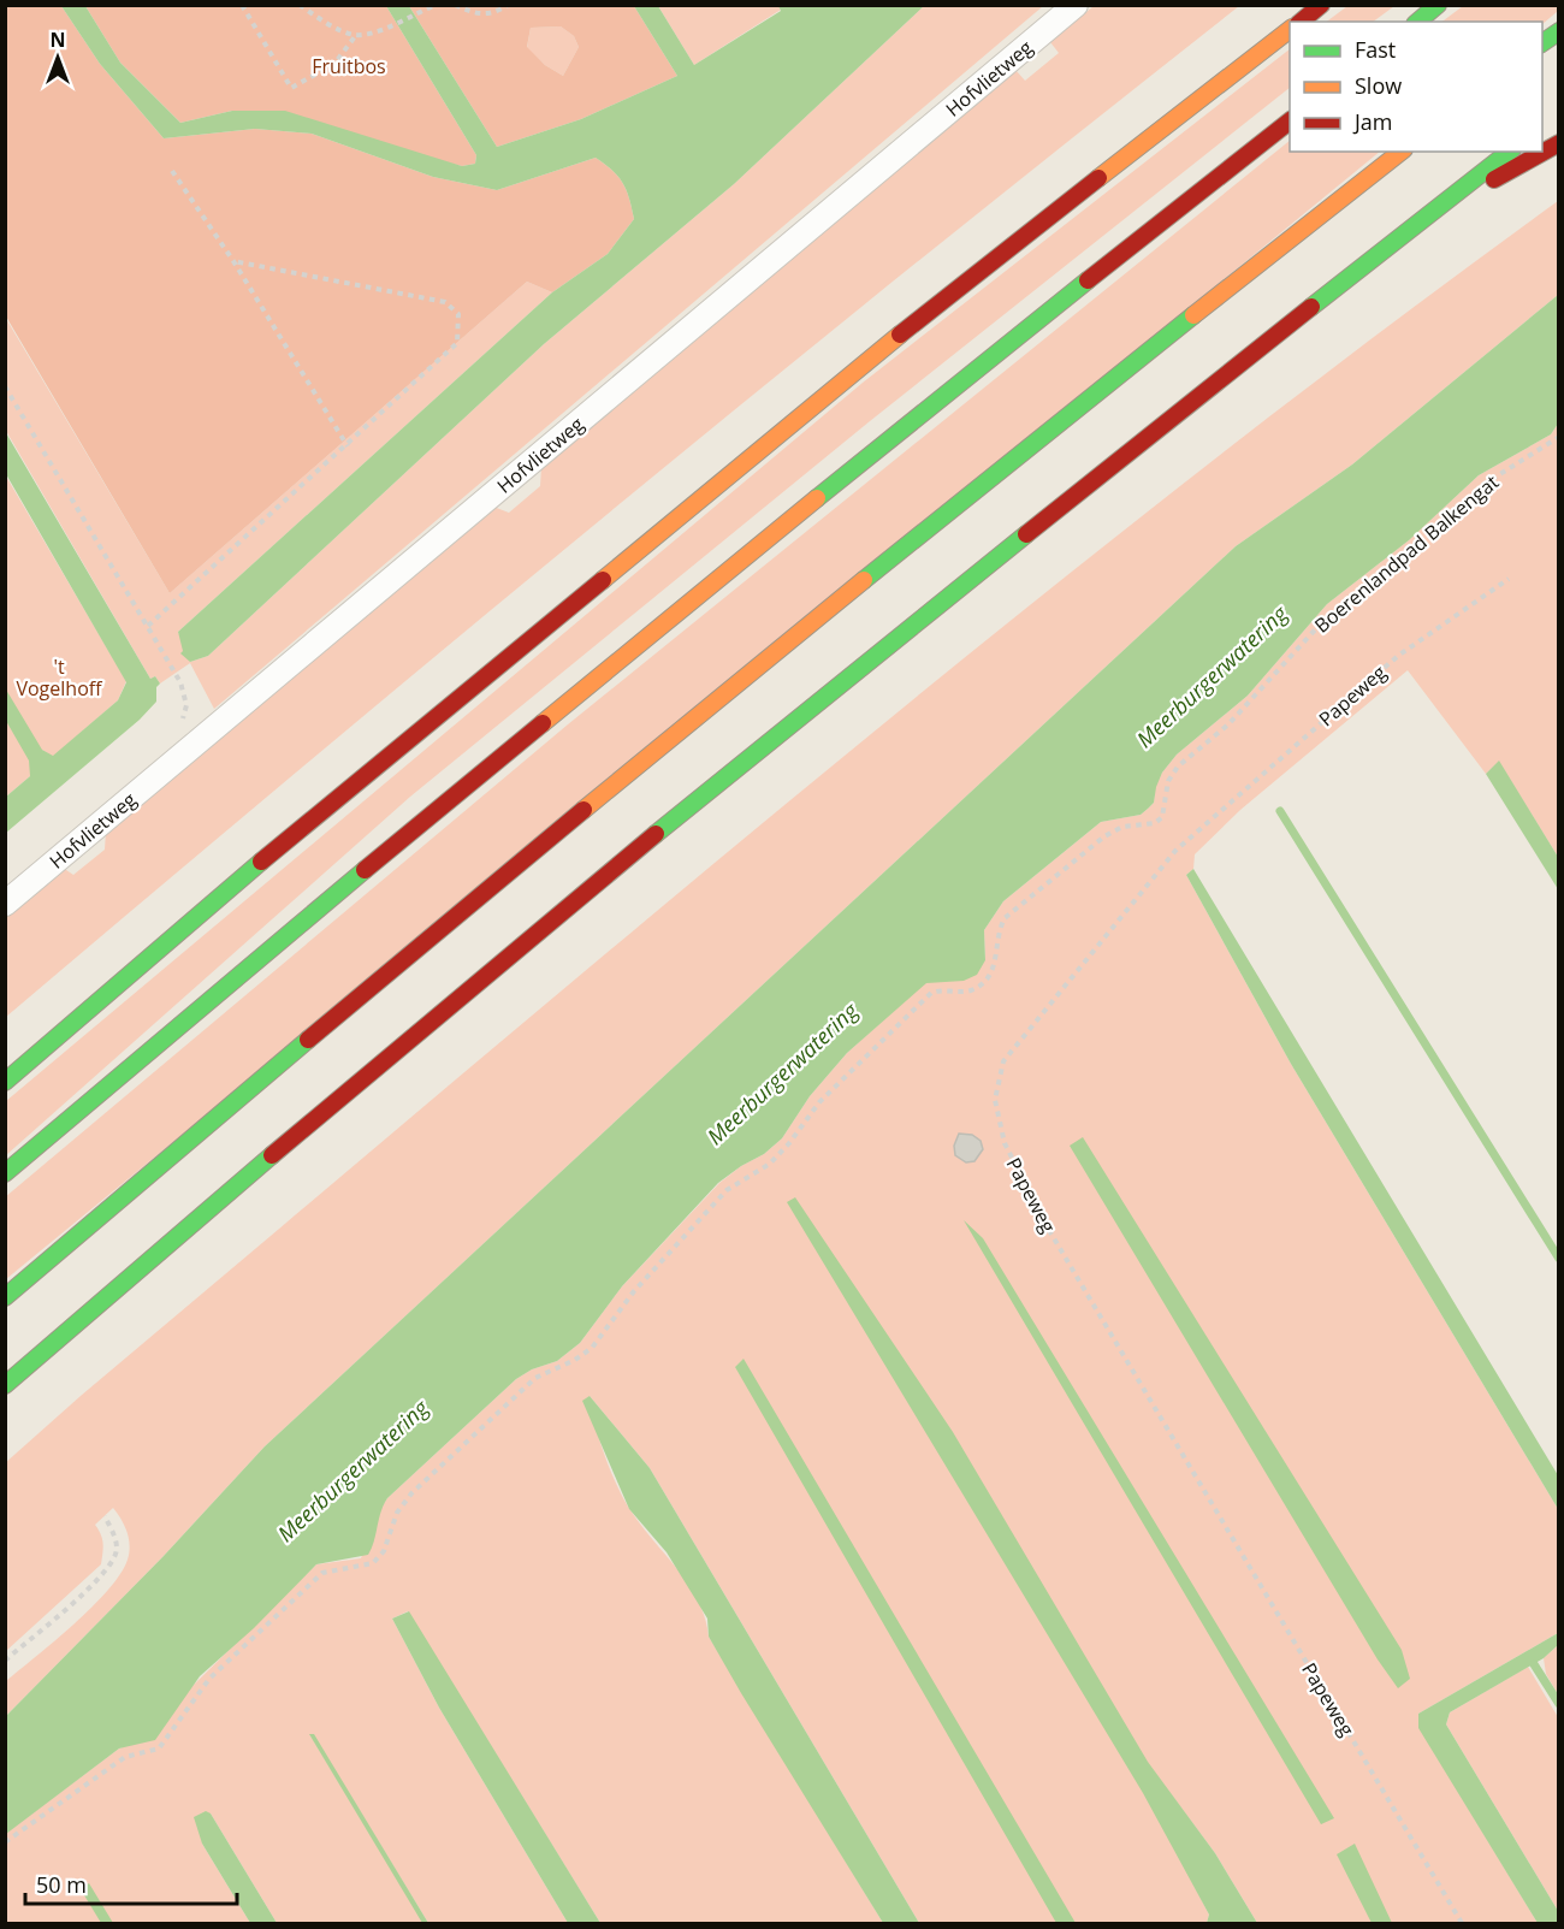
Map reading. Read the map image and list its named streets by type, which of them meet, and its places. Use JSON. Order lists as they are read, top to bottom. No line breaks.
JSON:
{"streets":{"street":["Hofvlietweg"],"path":["Boerenlandpad Balkengat","Papeweg"]},"water":["Meerburgerwatering"],"parks":["Fruitbos","'t Vogelhoff"],"legend":["Fast","Slow","Jam"],"scale_bar":"50 m","north":"top"}
